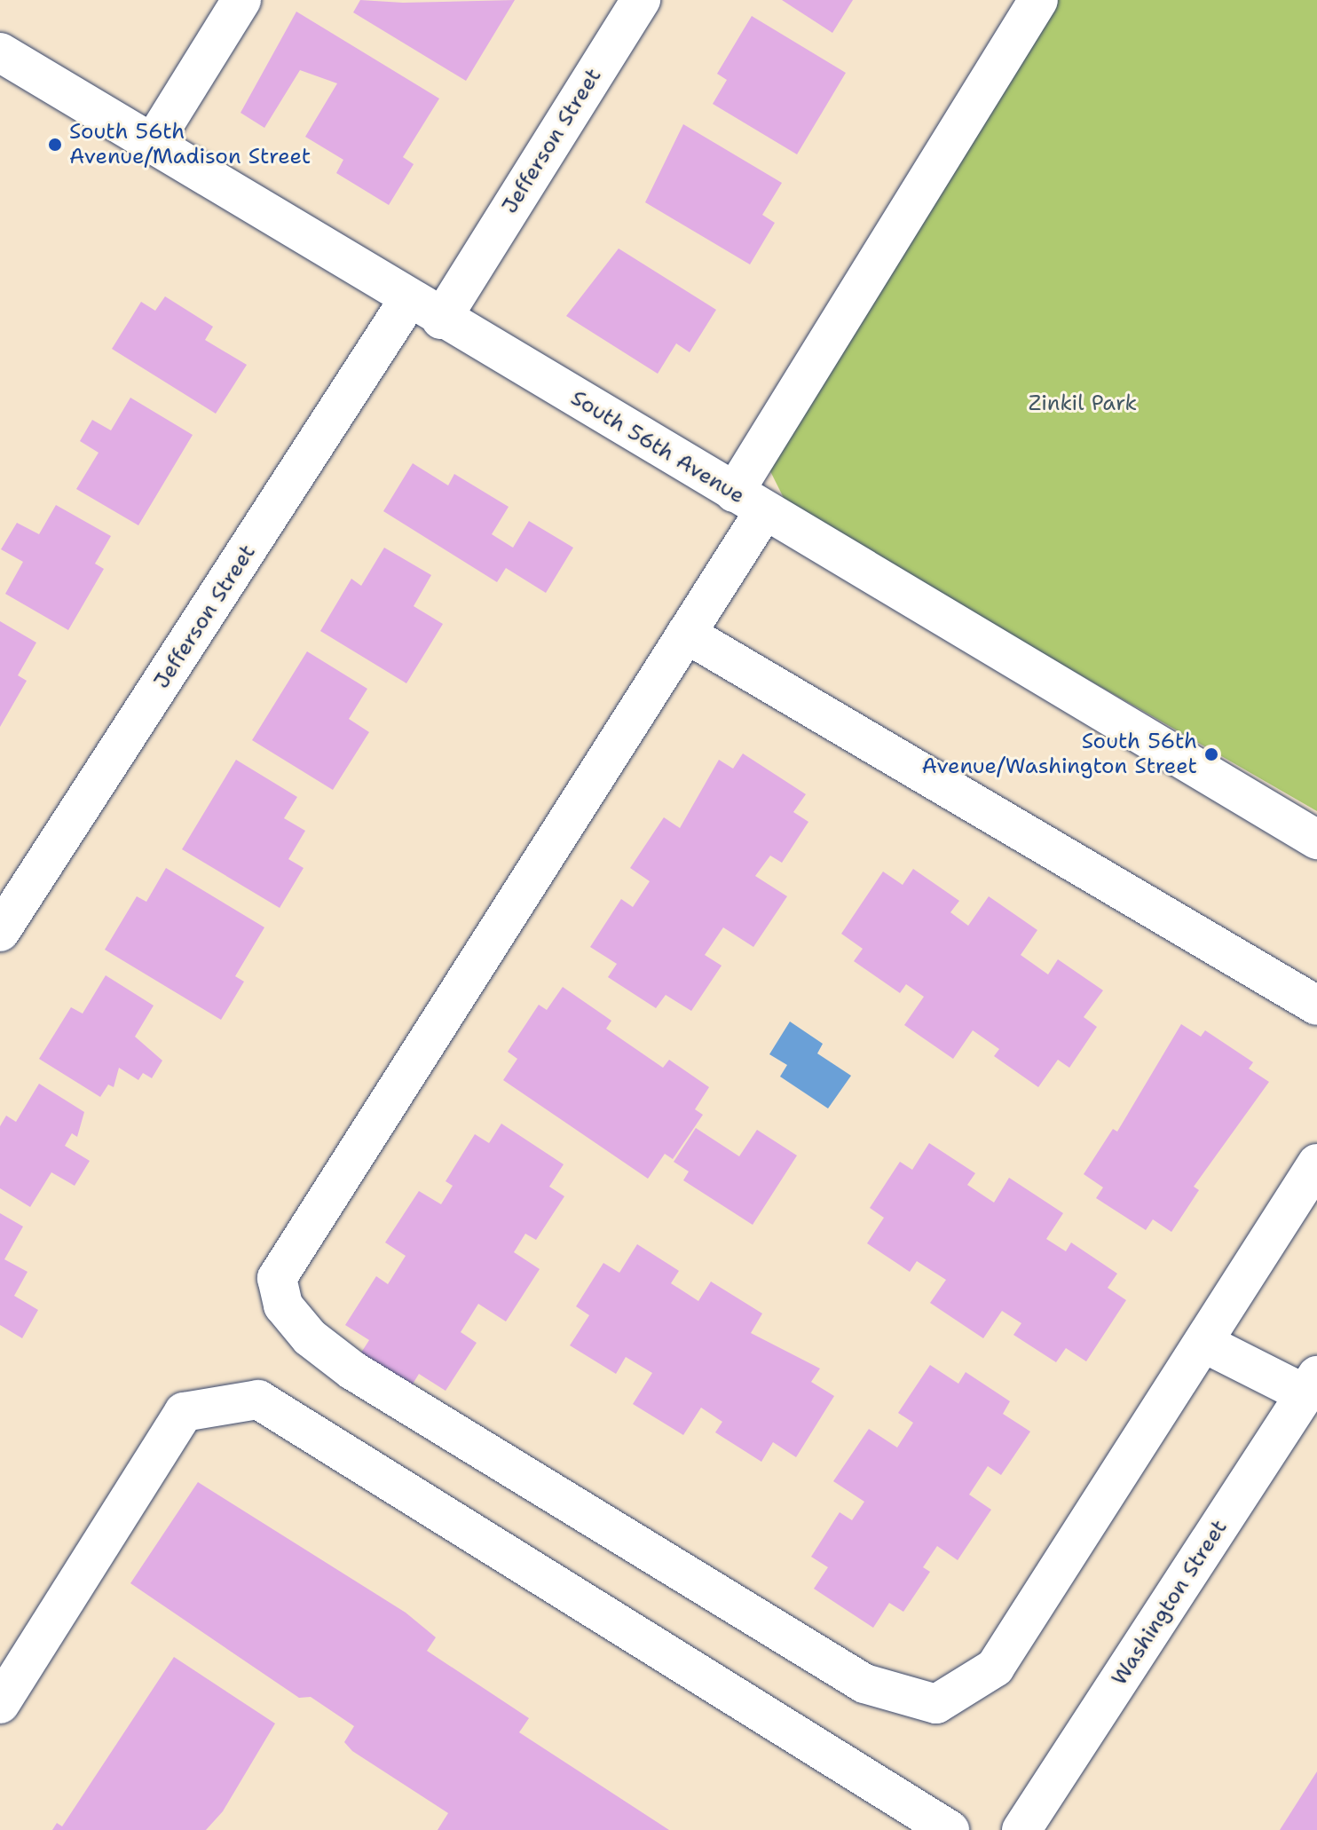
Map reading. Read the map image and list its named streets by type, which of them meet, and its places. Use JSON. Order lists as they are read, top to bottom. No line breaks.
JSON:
{"streets":{"street":["Jefferson Street","South 56th Avenue","Washington Street"]},"crossings":[["Jefferson Street","South 56th Avenue"]],"parks":["Zinkil Park"],"places":["South 56th Avenue/Madison Street","South 56th Avenue/Washington Street"]}
